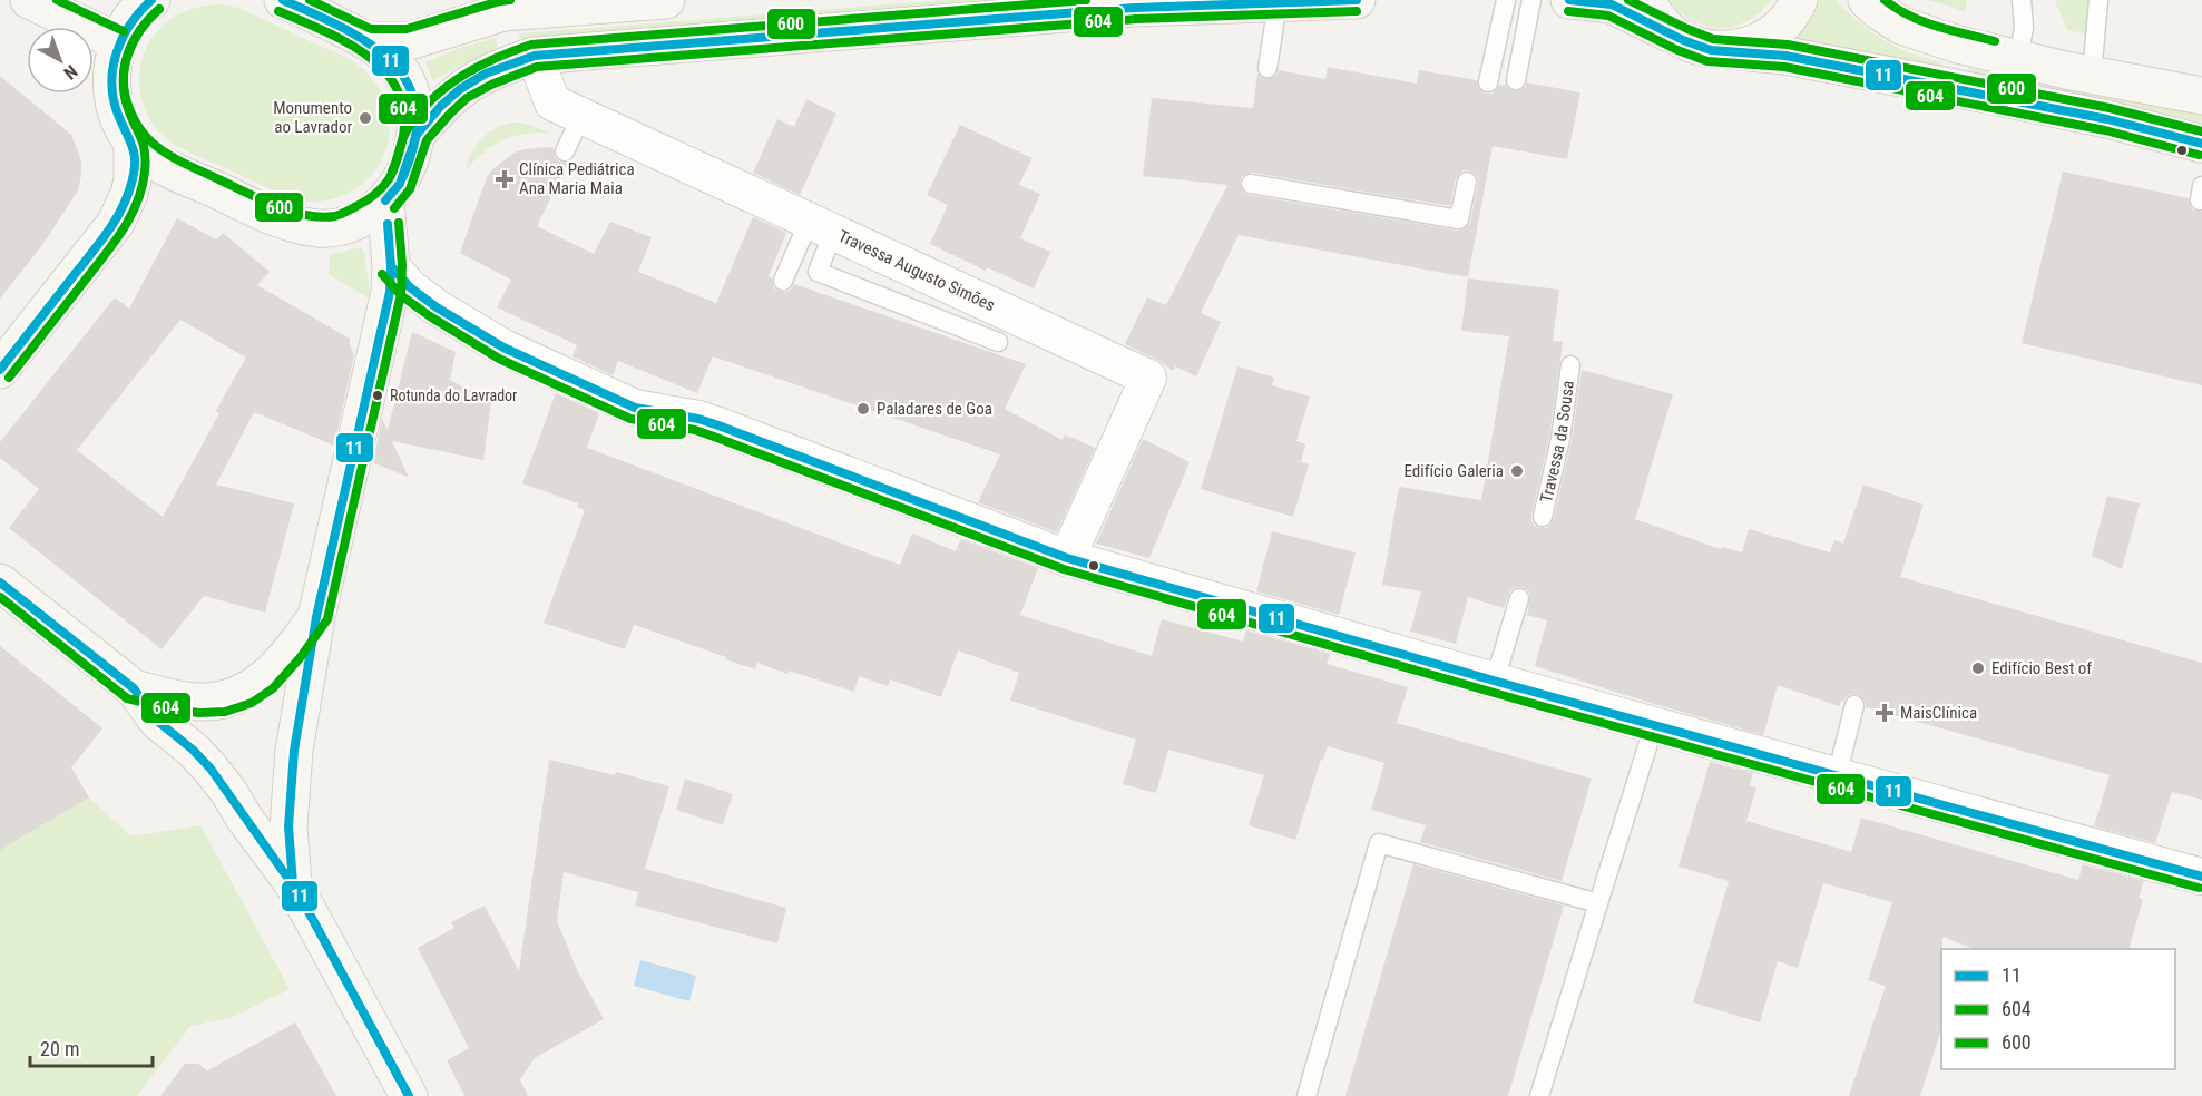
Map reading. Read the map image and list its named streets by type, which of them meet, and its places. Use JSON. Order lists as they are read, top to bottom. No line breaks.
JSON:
{"streets":{"street":["Travessa Augusto Simões"],"lane":["Travessa da Sousa"]},"places":{"other":["Monumento ao Lavrador","Rotunda do Lavrador","Paladares de Goa","Edifício Galeria","Edifício Best of"],"health":["Clínica Pediátrica Ana Maria Maia","MaisClínica"]},"lines":["transit line 11","transit line 600","transit line 604"],"legend":["11","604","600"],"scale_bar":"20 m","north":"bottom right"}
